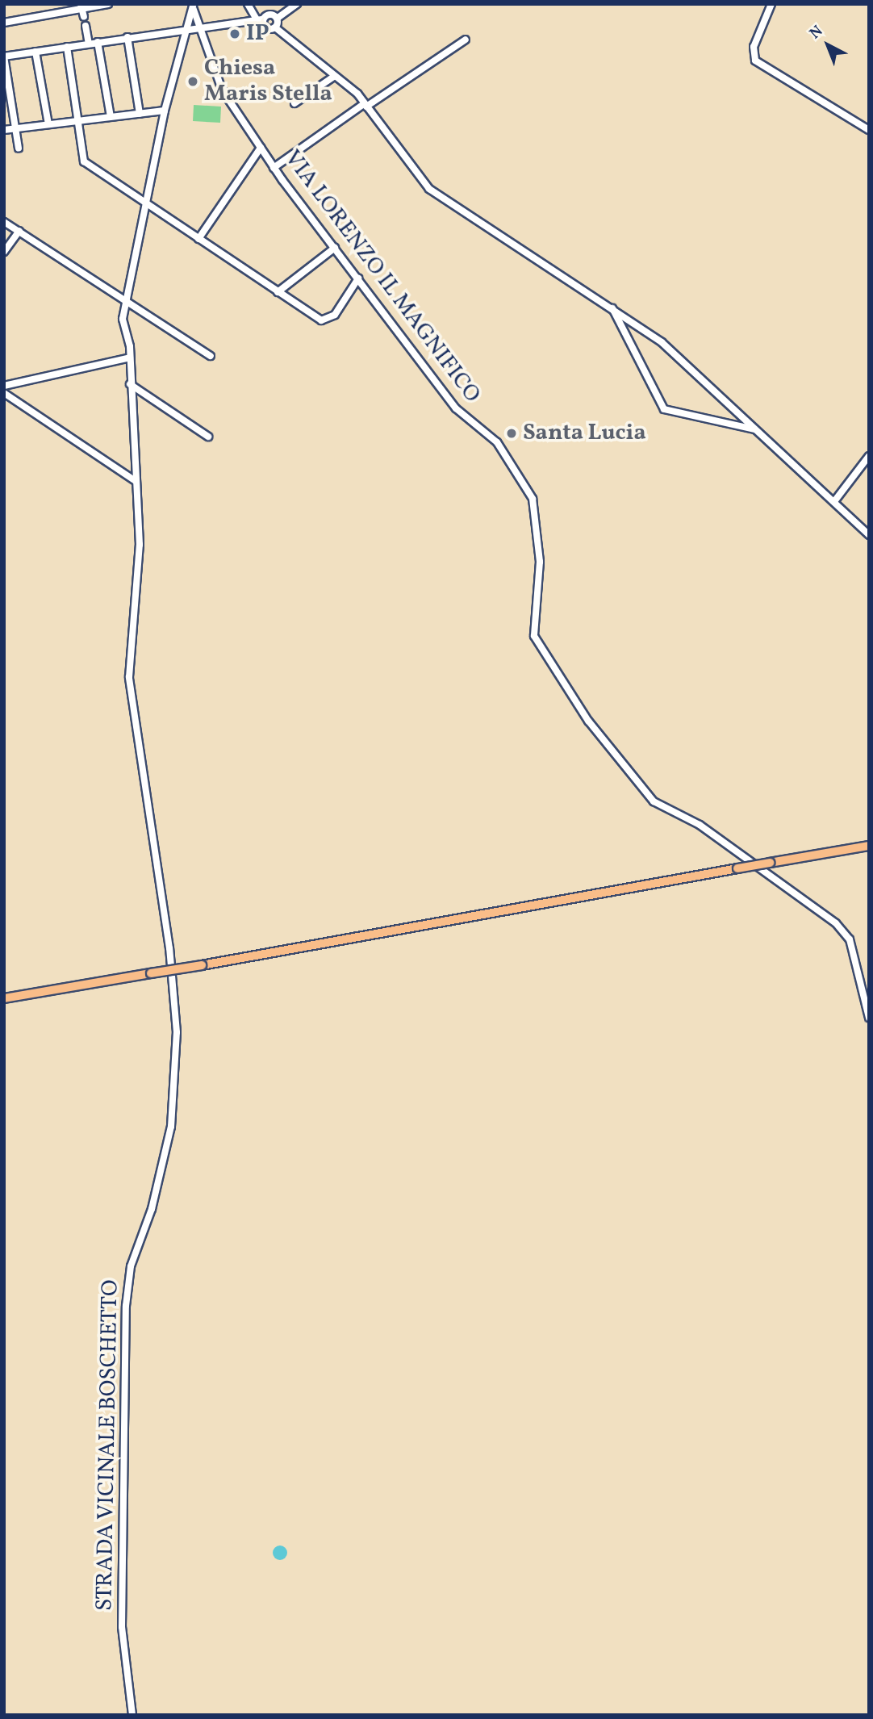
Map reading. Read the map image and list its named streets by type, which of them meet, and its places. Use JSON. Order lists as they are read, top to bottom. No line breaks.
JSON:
{"streets":{"street":["VIA LORENZO IL MAGNIFICO","STRADA VICINALE BOSCHETTO"]},"crossings":[["VIA LORENZO IL MAGNIFICO","STRADA VICINALE BOSCHETTO"]],"places":["IP","Chiesa Maris Stella","Santa Lucia"],"north":"top left"}
